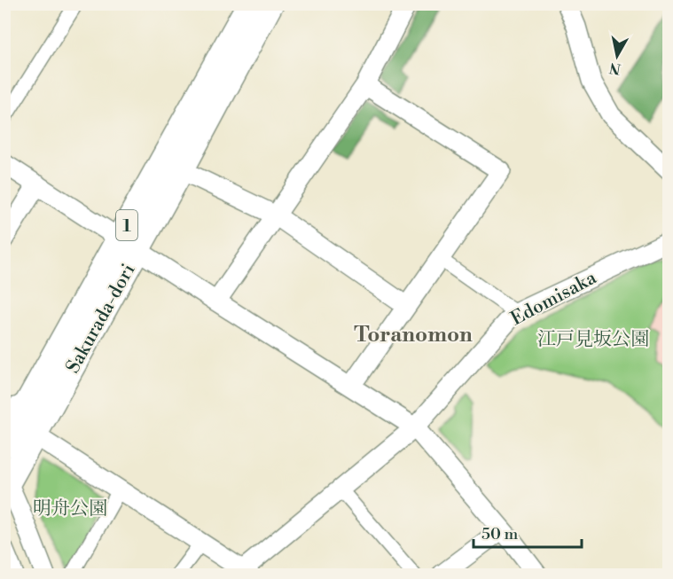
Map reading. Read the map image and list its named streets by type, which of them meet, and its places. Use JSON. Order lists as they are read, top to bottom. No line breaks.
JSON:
{"streets":{"highway":["1","Sakurada-dori"],"street":["Edomisaka"]},"districts":["Toranomon"],"parks":["江戸見坂公園","明舟公園"],"scale_bar":"50 m","north":"bottom"}
